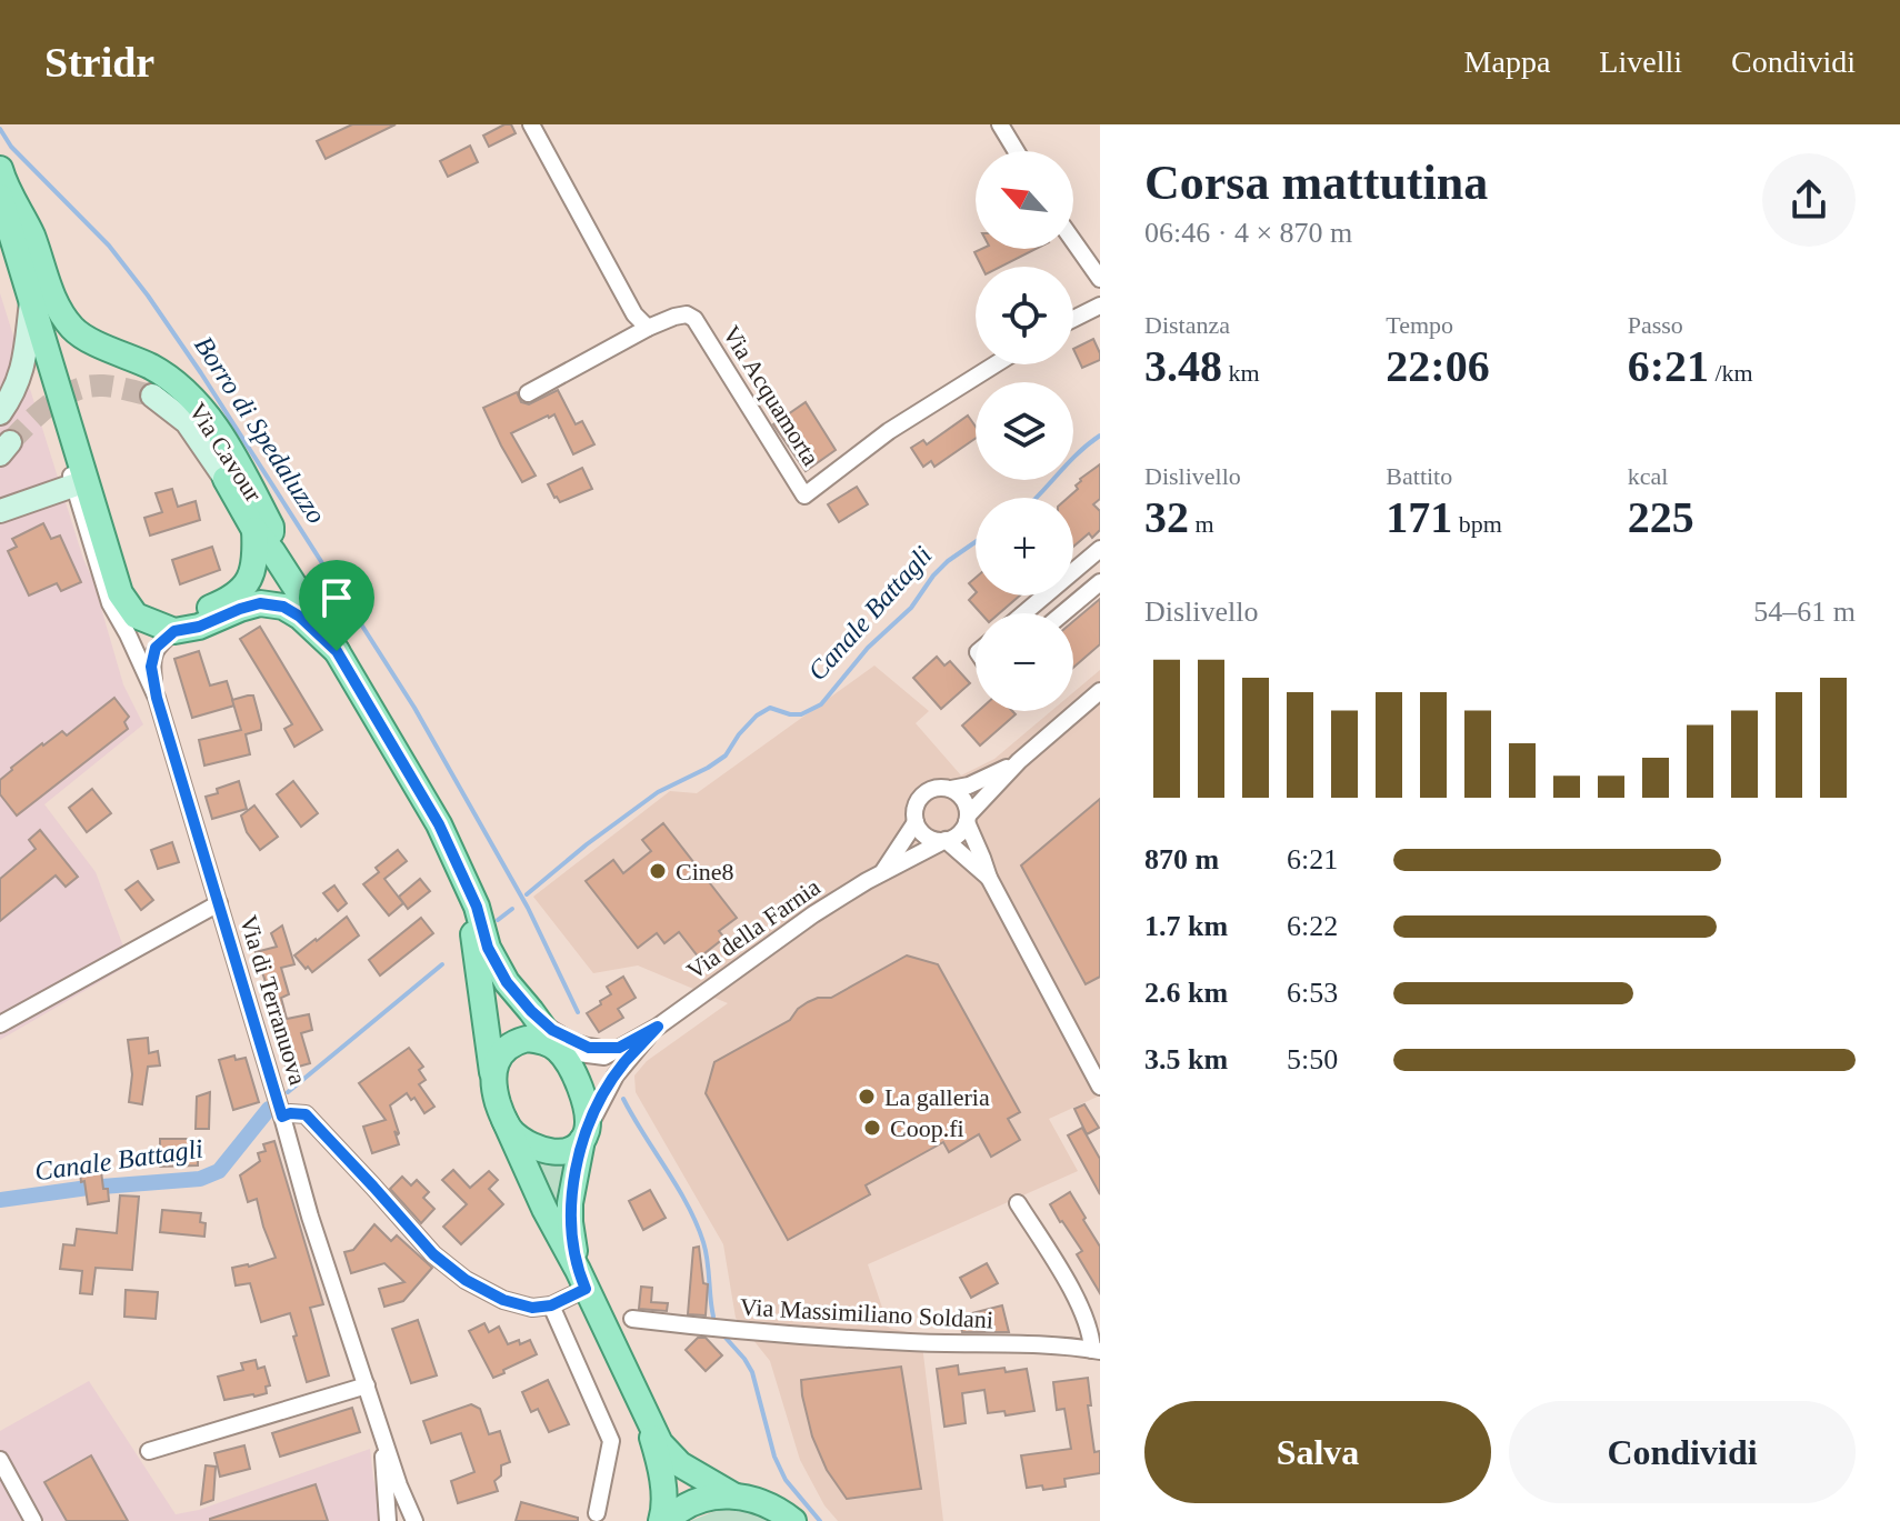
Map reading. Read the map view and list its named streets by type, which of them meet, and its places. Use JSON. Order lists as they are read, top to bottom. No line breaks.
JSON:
{"streets":{"main road":["Via Cavour"],"street":["Via Acquamorta","Via della Farnia","Via di Terranuova","Via Massimiliano Soldani"]},"crossings":[["Via Cavour","Via della Farnia"]],"water":["Borro di Spedaluzzo","Canale Battagli"],"places":["Cine8","La galleria","Coop.fi"],"north":"top left","page":{"header":"Stridr","nav":["Mappa","Livelli","Condividi"],"heading":["Corsa mattutina","06:46 · 4 × 870 m"],"map_buttons":["+","−"],"stats":[["Distanza","3.48 km"],["Tempo","22:06"],["Passo","6:21 /km"],["Dislivello","32 m"],["Battito","171 bpm"],["kcal","225"]],"chart":["Dislivello","54–61 m"],"list":[{"name":"870 m","note":"6:21"},{"name":"1.7 km","note":"6:22"},{"name":"2.6 km","note":"6:53"},{"name":"3.5 km","note":"5:50"}],"buttons":["Salva","Condividi"]}}
